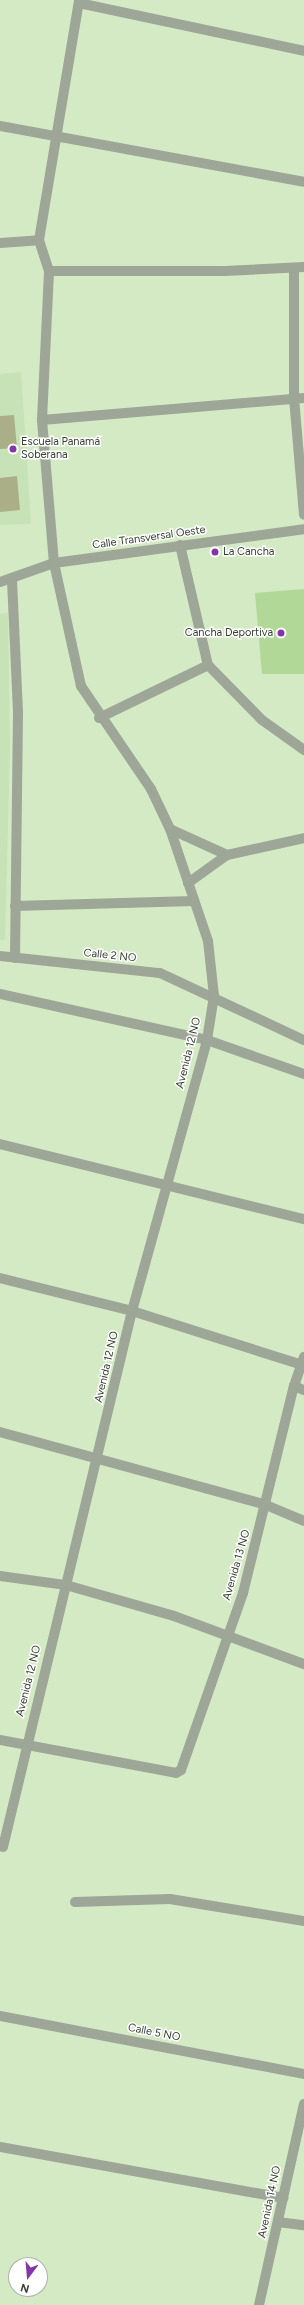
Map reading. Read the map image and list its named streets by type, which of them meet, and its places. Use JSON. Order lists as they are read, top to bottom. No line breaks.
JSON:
{"streets":{"street":["Calle Transversal Oeste","Calle 2 NO","Avenida 12 NO","Avenida 13 NO","Calle 5 NO","Avenida 14 NO"]},"crossings":[["Calle Transversal Oeste","Avenida 12 NO"],["Calle 2 NO","Avenida 12 NO"],["Avenida 12 NO","Avenida 13 NO"]],"places":["Escuela Panamá Soberana","La Cancha","Cancha Deportiva"],"north":"bottom"}
